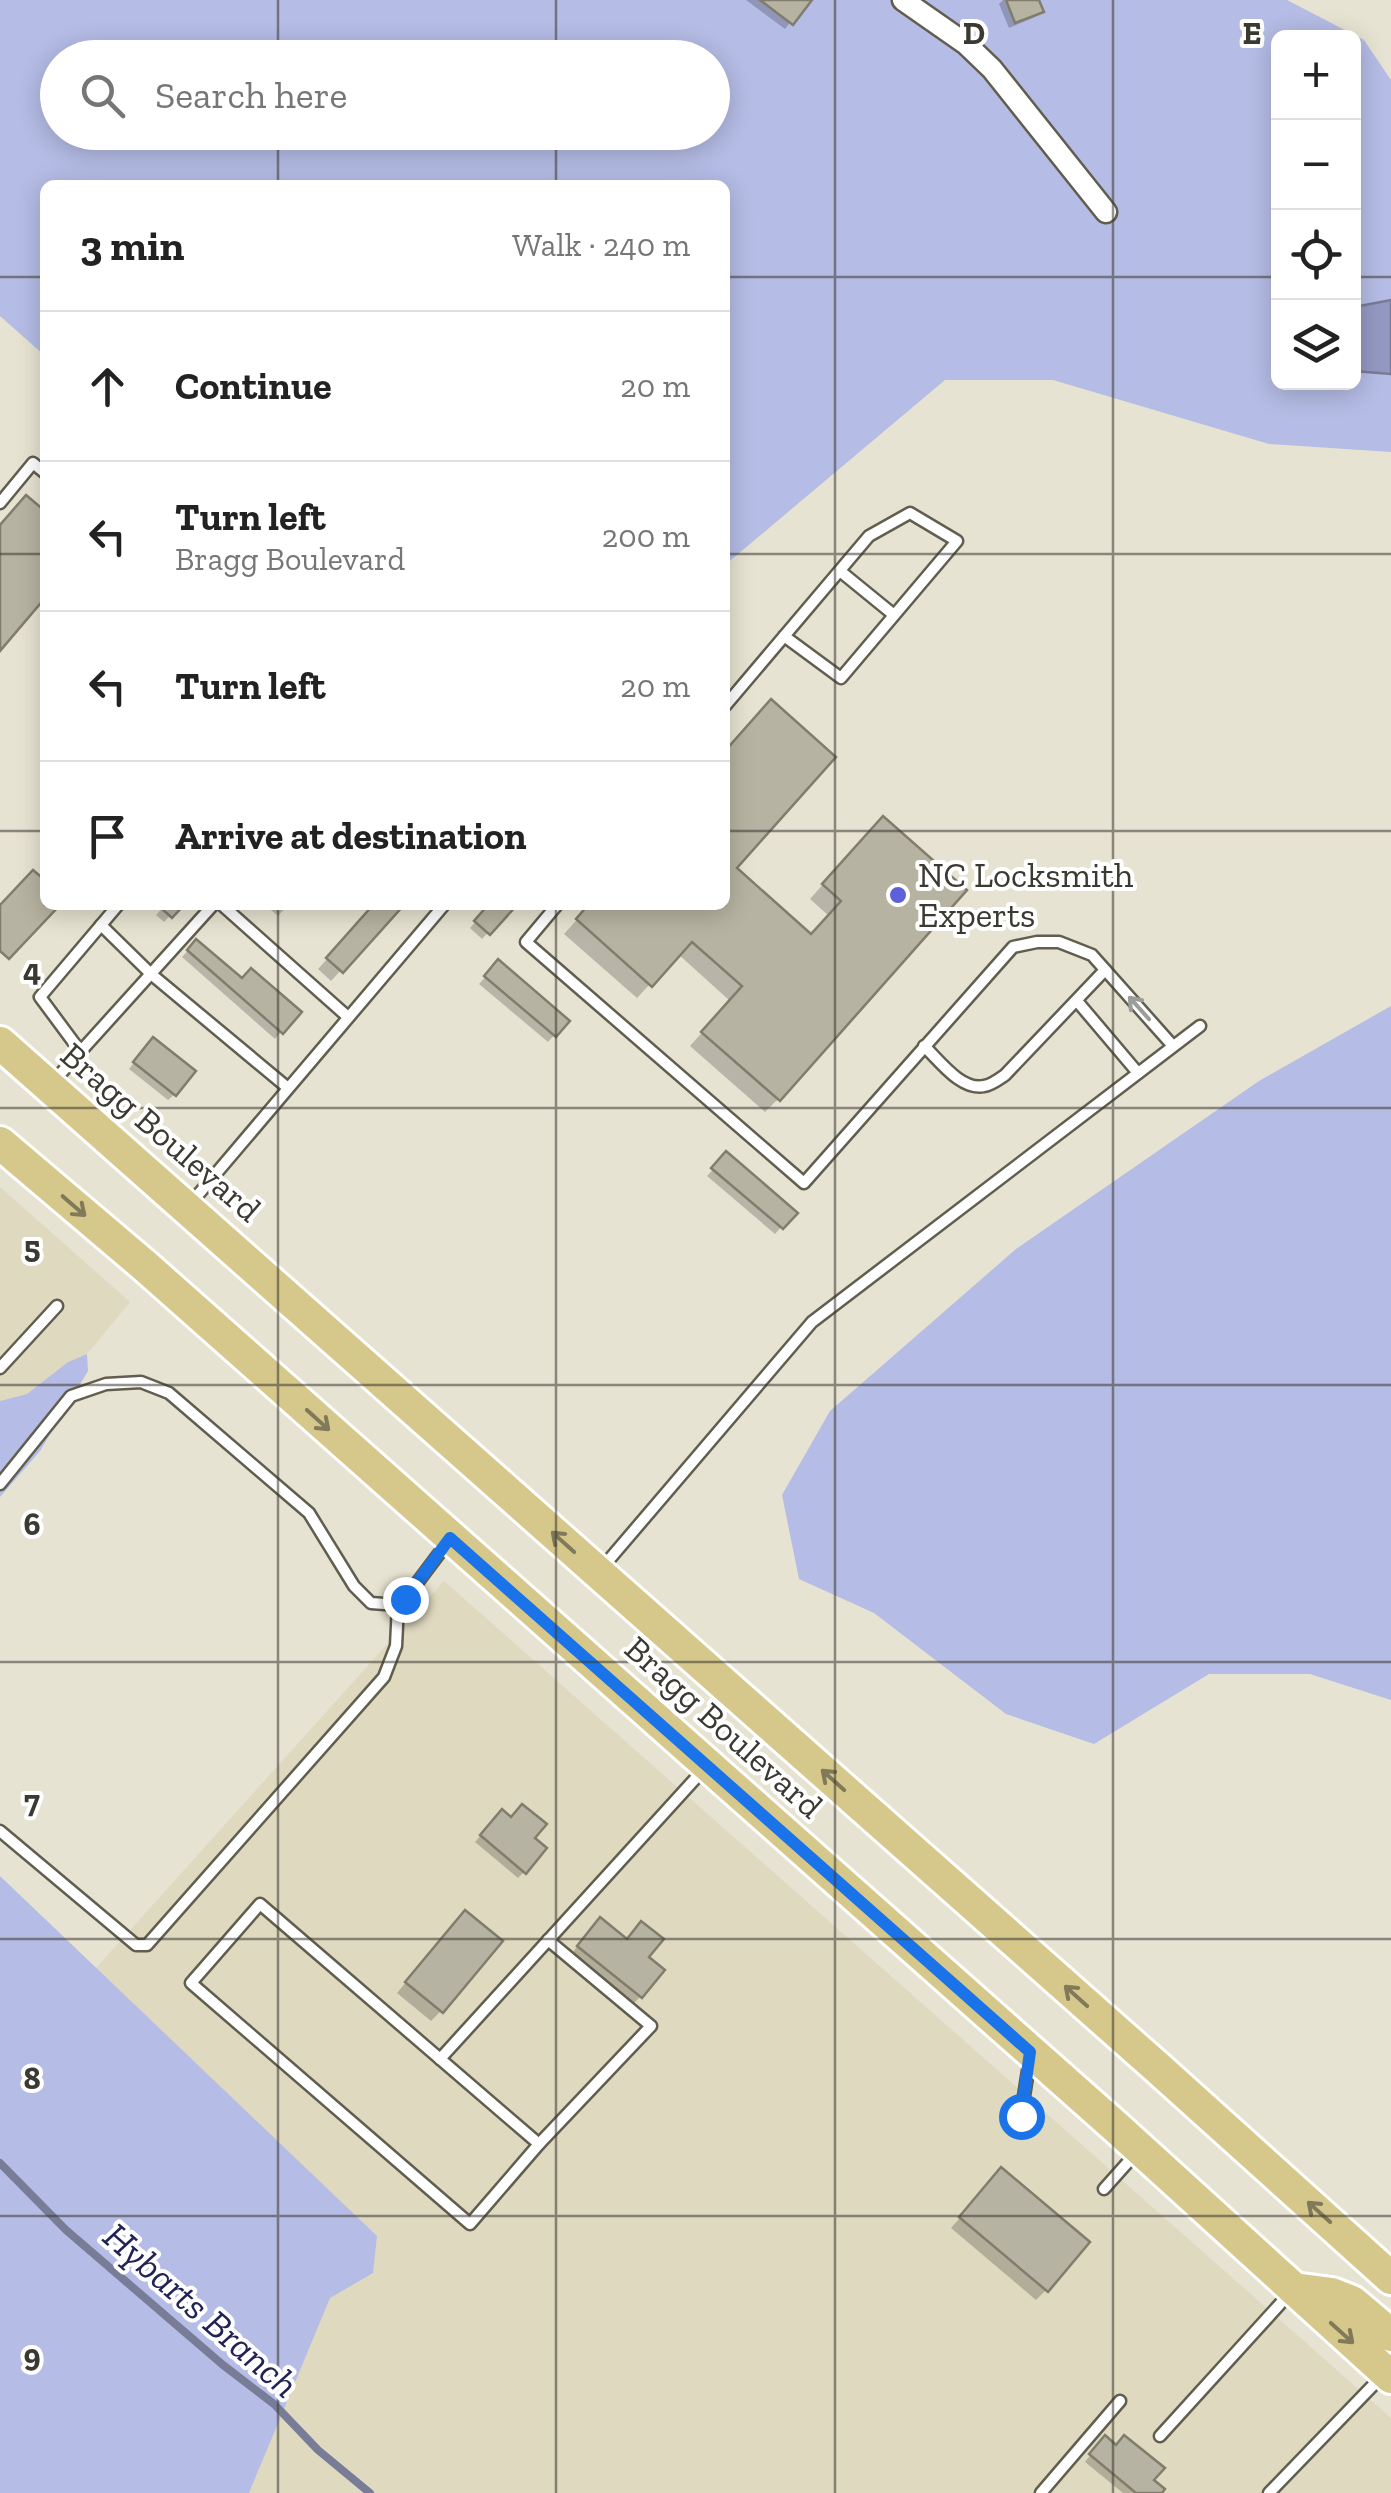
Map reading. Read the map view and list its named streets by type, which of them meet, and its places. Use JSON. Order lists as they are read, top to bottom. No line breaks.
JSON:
{"streets":{"main road":["Bragg Boulevard"]},"water":["Hybarts Branch"],"places":["NC Locksmith Experts"],"page":{"map_buttons":["+","−"],"search":"Search here","heading":["3 min","Walk · 240 m"],"list":[["Continue","20 m"],["Turn left","Bragg Boulevard","200 m"],["Turn left","20 m"],"Arrive at destination"]},"grid":{"columns":["D","E"],"rows":["4","5","6","7","8","9"]}}
